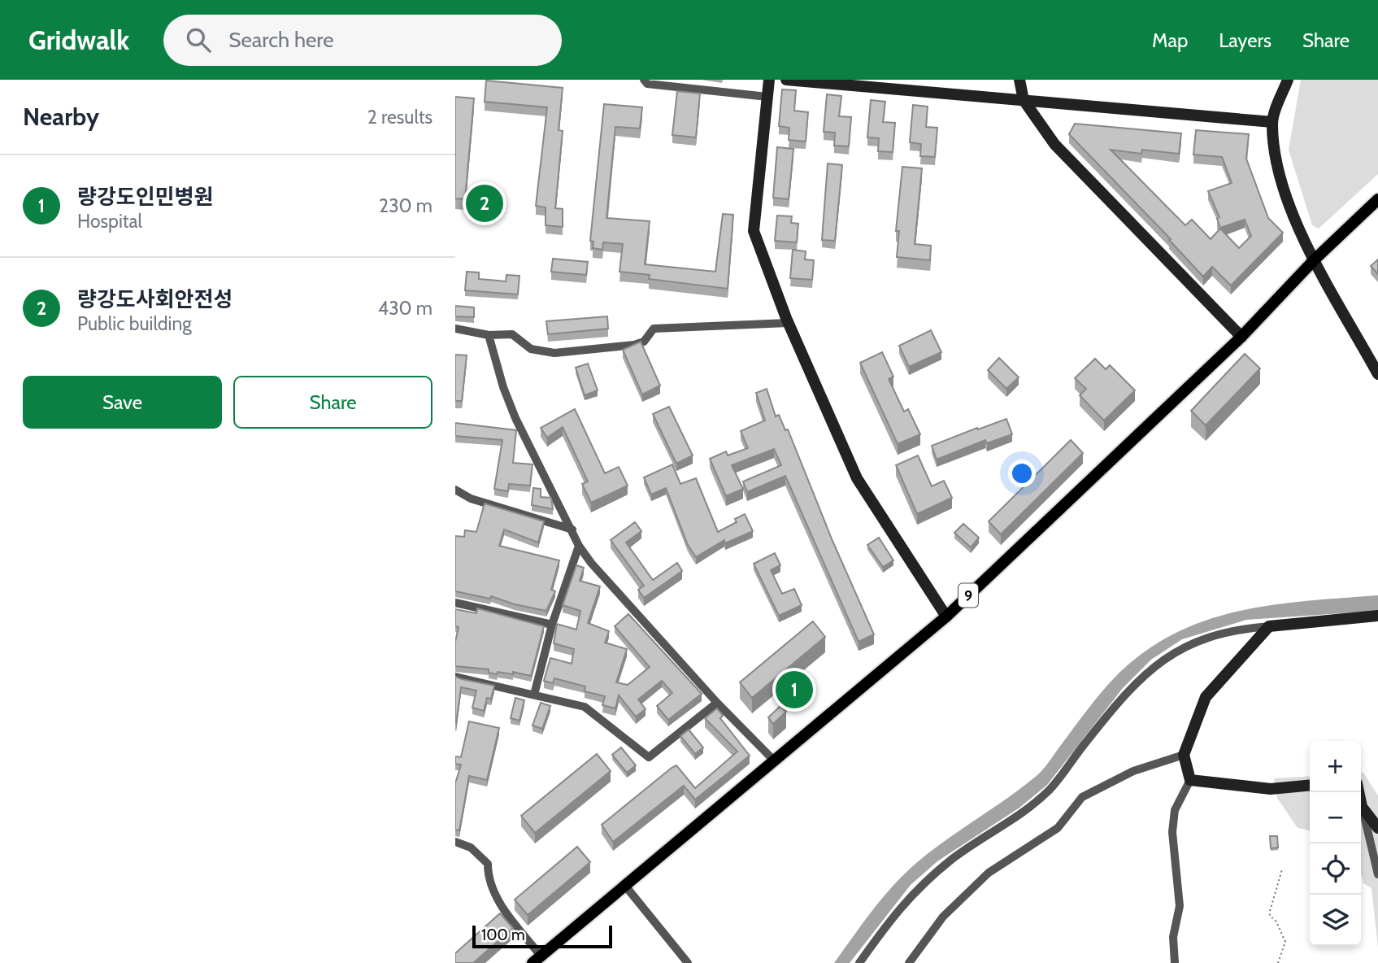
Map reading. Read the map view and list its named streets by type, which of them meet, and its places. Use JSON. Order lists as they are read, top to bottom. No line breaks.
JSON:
{"streets":{"main road":["9"]},"scale_bar":"100 m","page":{"header":"Gridwalk","search":"Search here","nav":["Map","Layers","Share"],"heading":["Nearby","2 results"],"list":[{"mark":"1","name":"량강도인민병원","note":"Hospital","value":"230 m"},{"mark":"2","name":"량강도사회안전성","note":"Public building","value":"430 m"}],"pins":["2","1"],"buttons":["Save","Share"],"map_buttons":["+","−"],"scale":"100 m"}}
